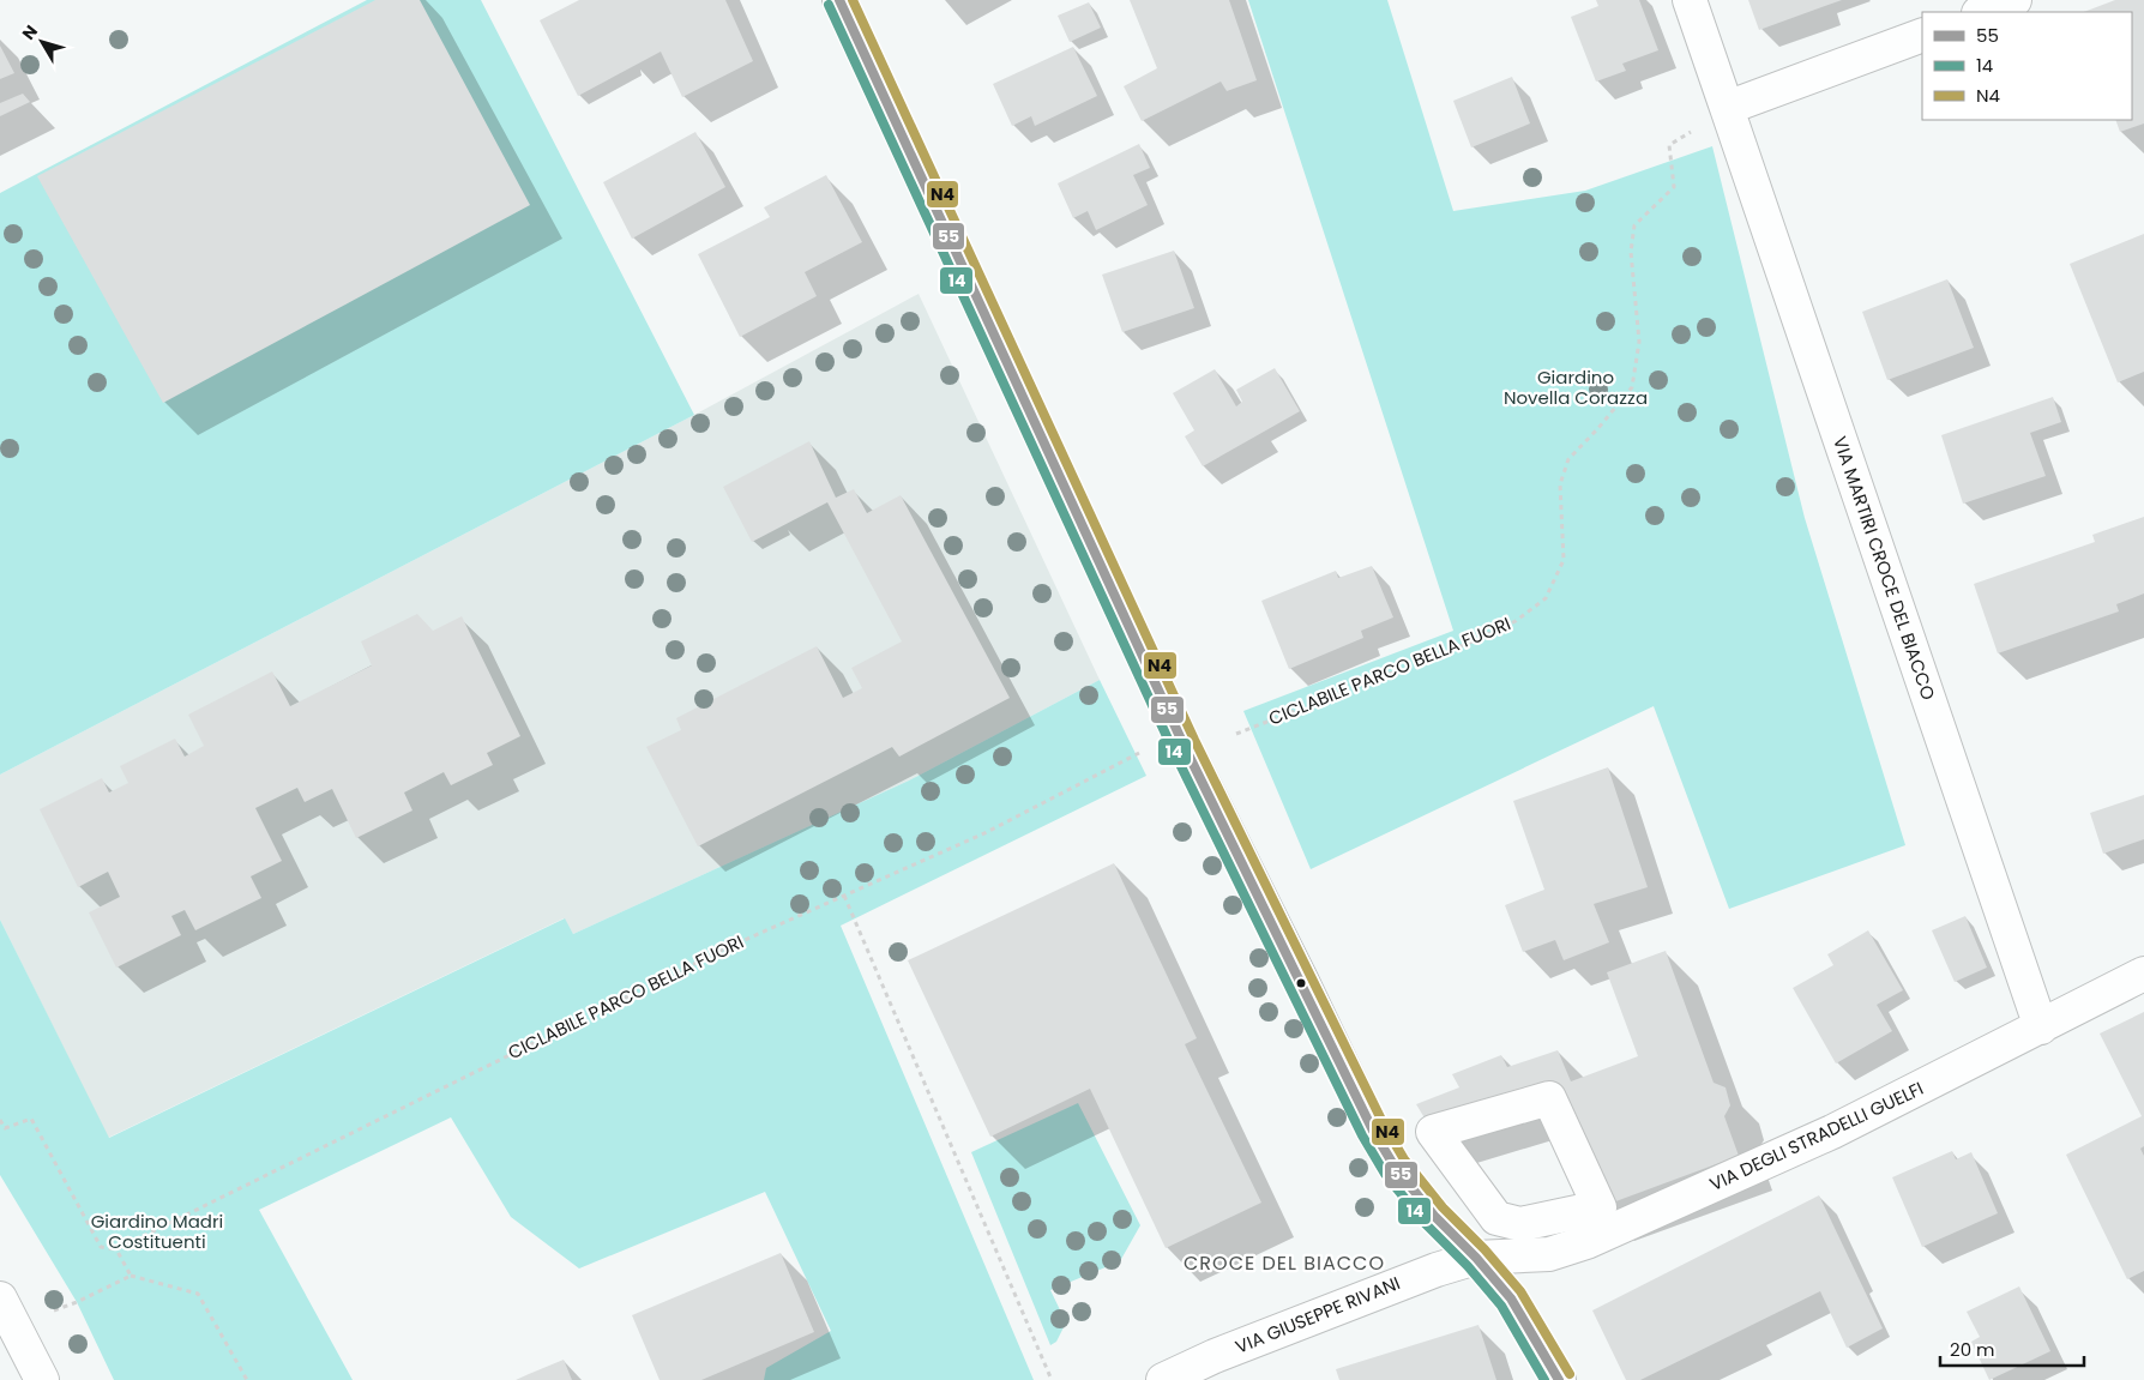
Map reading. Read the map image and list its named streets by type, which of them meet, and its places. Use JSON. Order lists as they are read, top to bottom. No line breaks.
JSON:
{"streets":{"street":["VIA MARTIRI CROCE DEL BIACCO","VIA DEGLI STRADELLI GUELFI","VIA GIUSEPPE RIVANI"],"path":["CICLABILE PARCO BELLA FUORI"]},"crossings":[["VIA MARTIRI CROCE DEL BIACCO","CICLABILE PARCO BELLA FUORI"],["VIA MARTIRI CROCE DEL BIACCO","VIA DEGLI STRADELLI GUELFI"],["VIA DEGLI STRADELLI GUELFI","VIA GIUSEPPE RIVANI"]],"districts":["CROCE DEL BIACCO"],"parks":["Giardino Novella Corazza","Giardino Madri Costituenti"],"lines":["transit line 55","transit line N4","transit line 14"],"legend":["55","14","N4"],"scale_bar":"20 m","north":"top left"}
